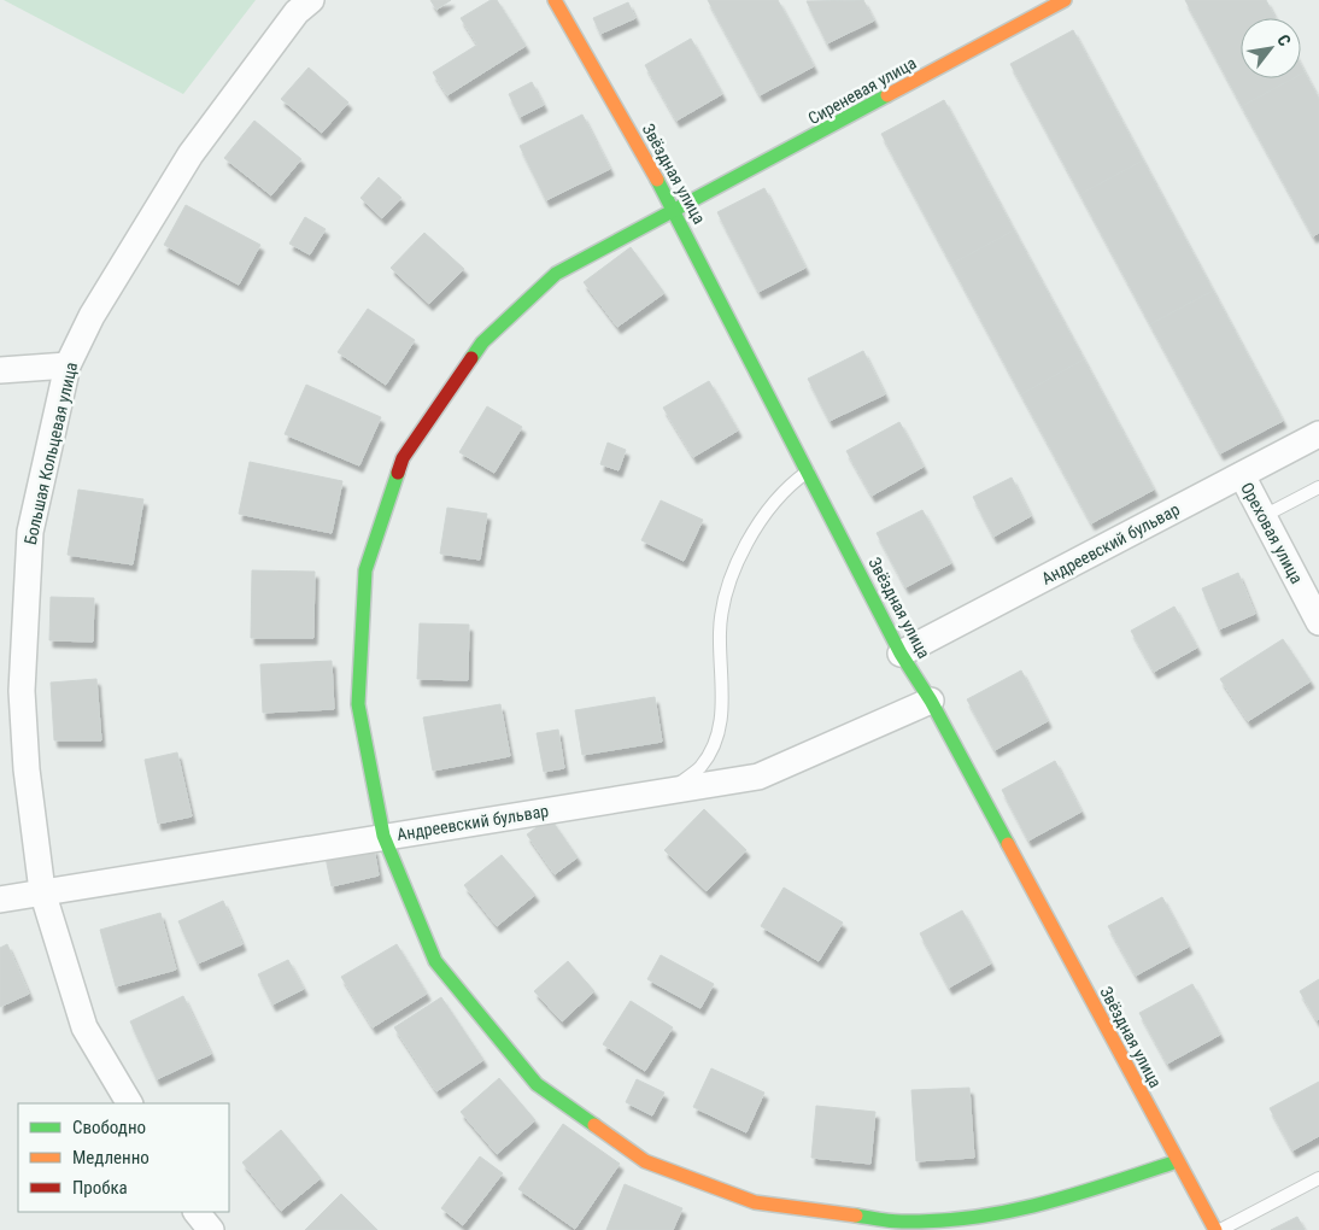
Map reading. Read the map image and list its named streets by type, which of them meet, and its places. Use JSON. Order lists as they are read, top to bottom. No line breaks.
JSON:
{"streets":{"street":["Сиреневая улица","Звёздная улица","Большая Кольцевая улица","Ореховая улица","Андреевский бульвар"]},"crossings":[["Сиреневая улица","Звёздная улица"],["Сиреневая улица","Андреевский бульвар"],["Звёздная улица","Андреевский бульвар"],["Большая Кольцевая улица","Андреевский бульвар"],["Ореховая улица","Андреевский бульвар"]],"legend":["Свободно","Медленно","Пробка"],"north":"top right"}
